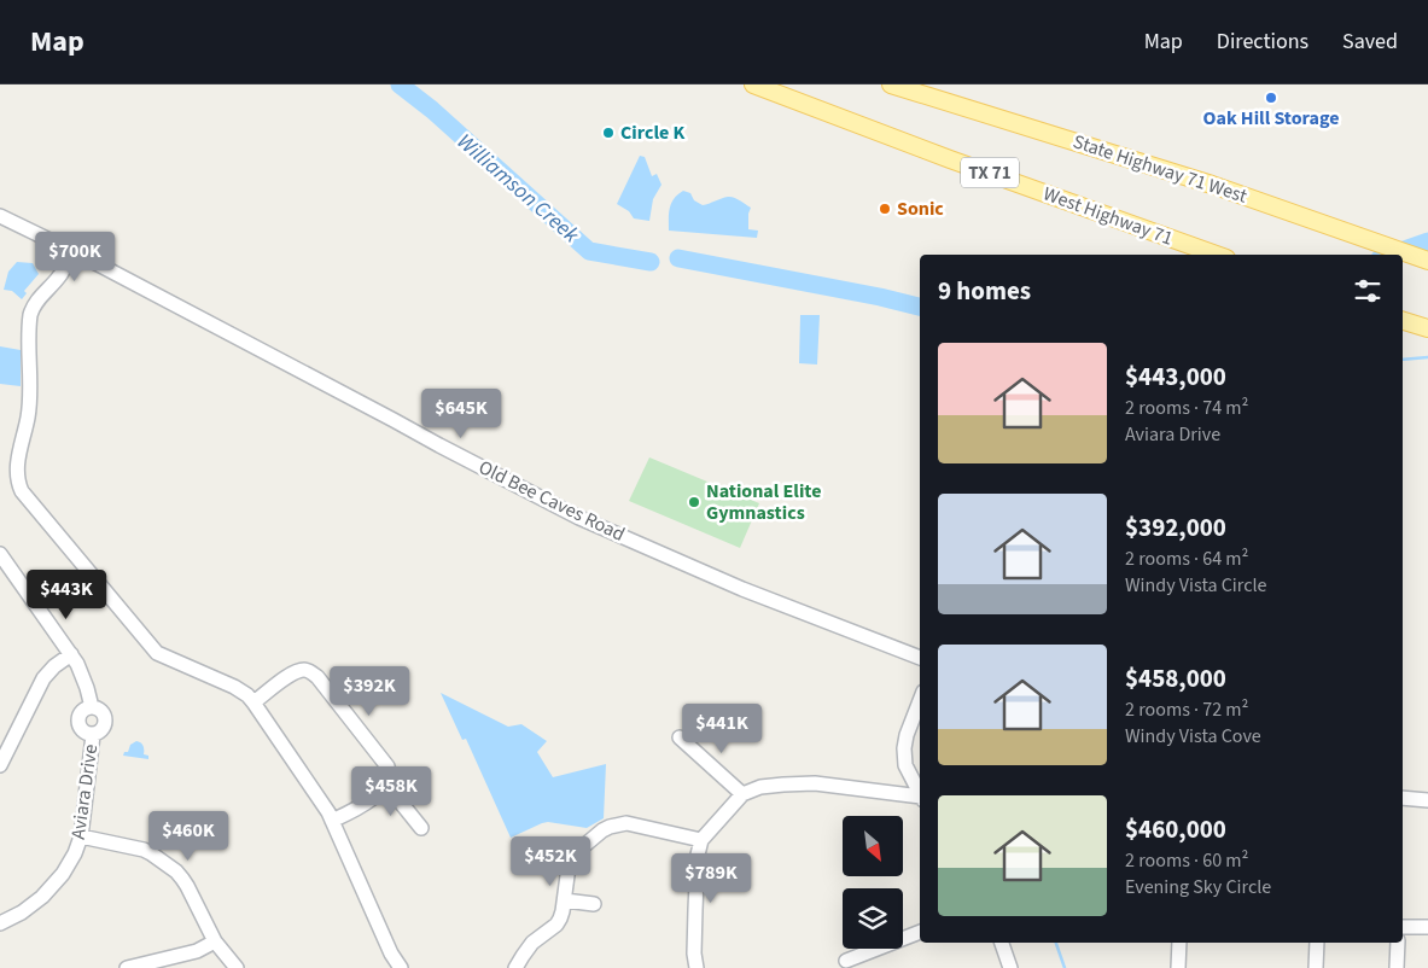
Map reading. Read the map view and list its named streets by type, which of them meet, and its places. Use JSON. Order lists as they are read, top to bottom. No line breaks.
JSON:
{"streets":{"main road":["State Highway 71 West","TX 71","West Highway 71"],"street":["Old Bee Caves Road","Aviara Drive"]},"water":["Williamson Creek"],"places":["Oak Hill Storage","Circle K","Sonic","National Elite Gymnastics"],"north":"bottom right","page":{"header":"Map","nav":["Map","Directions","Saved"],"price":["$700K","$645K","$443K","$392K","$441K","$458K","$460K","$452K","$789K"],"heading":"9 homes","list":[{"name":"$443,000","note":"2 rooms · 74 m² · Aviara Drive"},{"name":"$392,000","note":"2 rooms · 64 m² · Windy Vista Circle"},{"name":"$458,000","note":"2 rooms · 72 m² · Windy Vista Cove"},{"name":"$460,000","note":"2 rooms · 60 m² · Evening Sky Circle"}]}}
